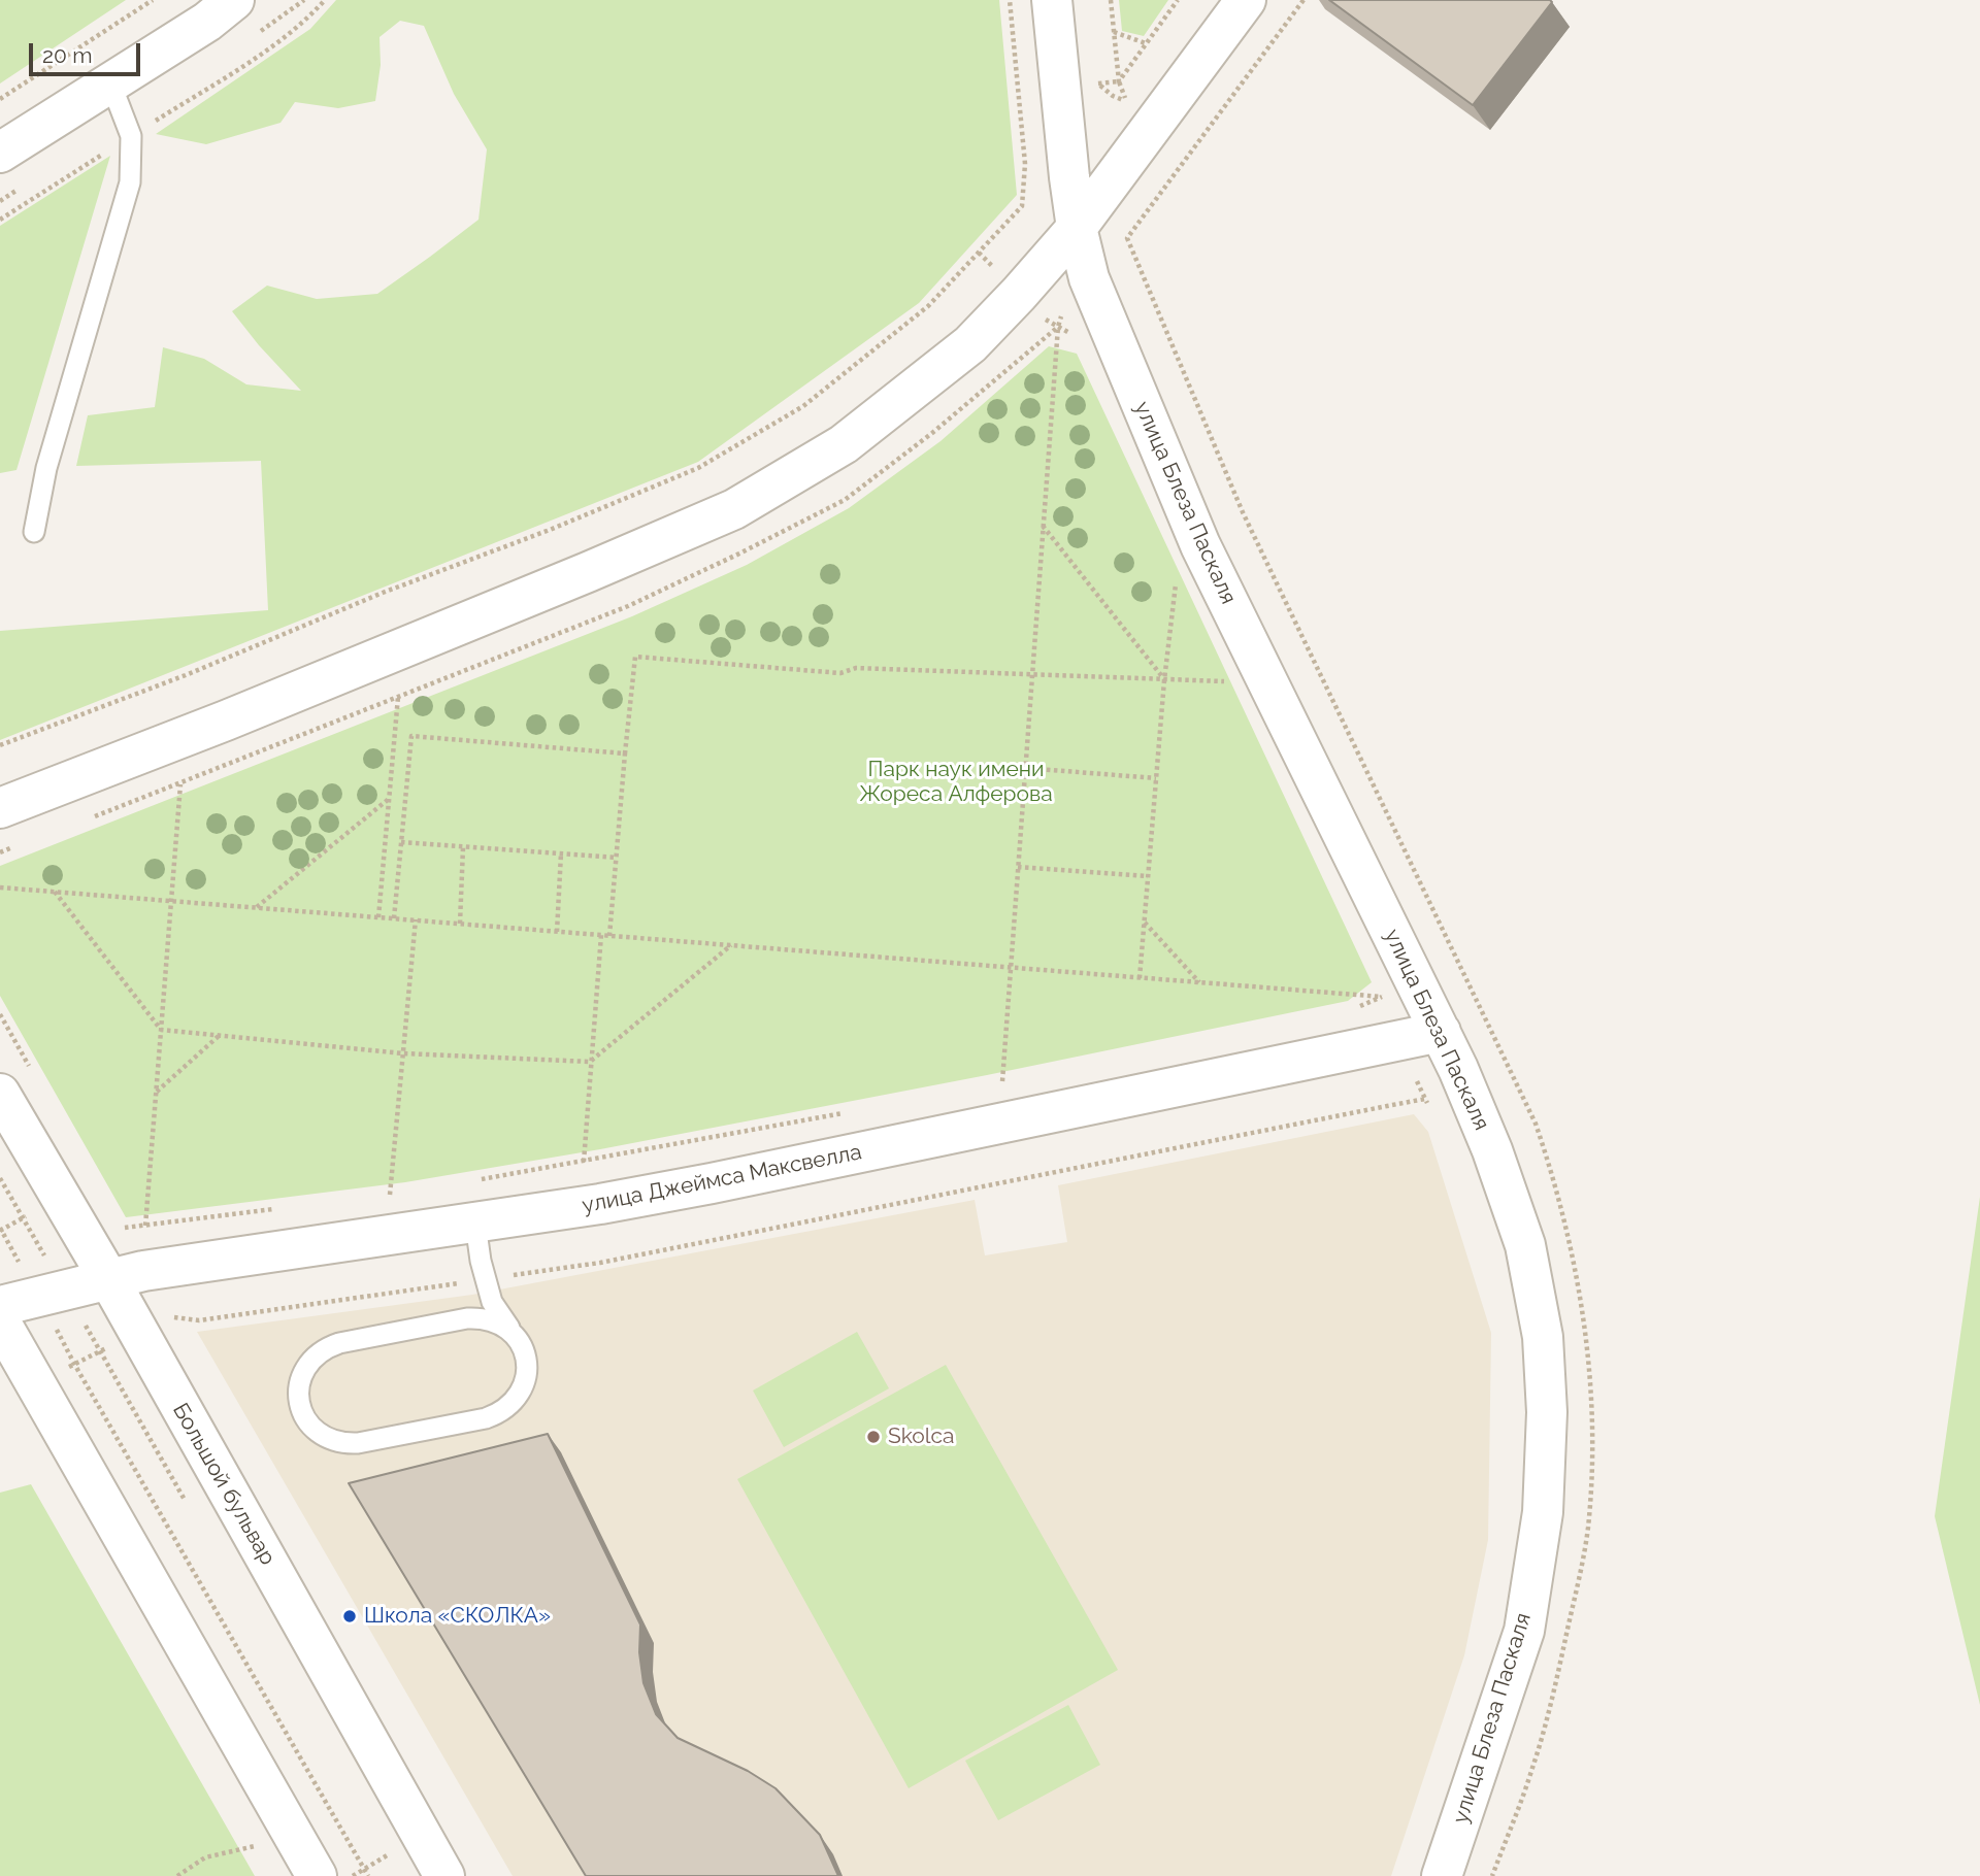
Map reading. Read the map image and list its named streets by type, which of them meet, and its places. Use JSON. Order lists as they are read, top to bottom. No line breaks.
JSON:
{"streets":{"street":["улица Блеза Паскаля","улица Джеймса Максвелла","Большой бульвар"]},"crossings":[["улица Блеза Паскаля","улица Джеймса Максвелла"],["улица Джеймса Максвелла","Большой бульвар"]],"parks":["Парк наук имени Жореса Алферова"],"places":["Skolca","Школа «СКОЛКА»"],"scale_bar":"20 m"}
